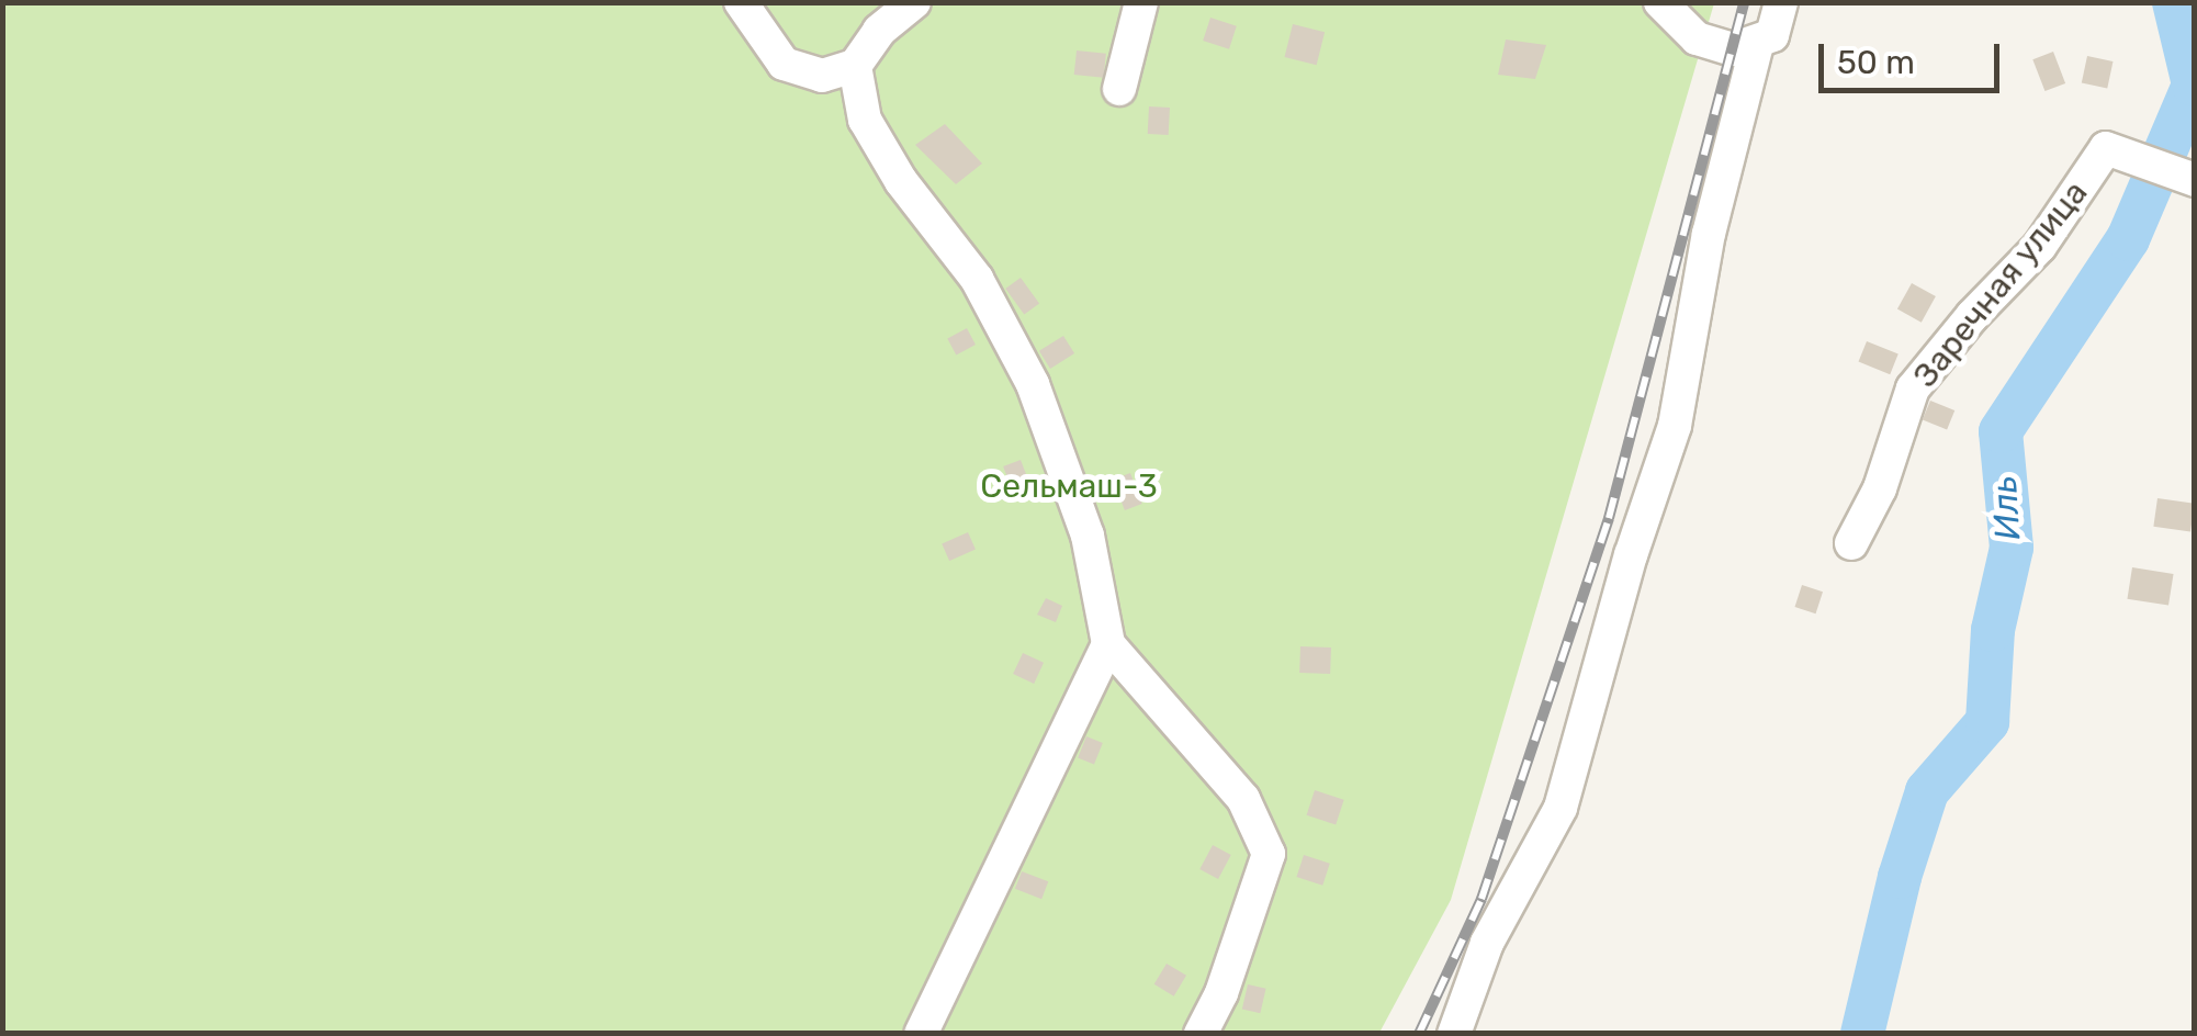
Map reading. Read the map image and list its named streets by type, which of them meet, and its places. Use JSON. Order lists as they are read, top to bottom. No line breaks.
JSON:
{"streets":{"street":["Заречная улица"]},"water":["Иль"],"parks":["Сельмаш-3"],"scale_bar":"50 m"}
